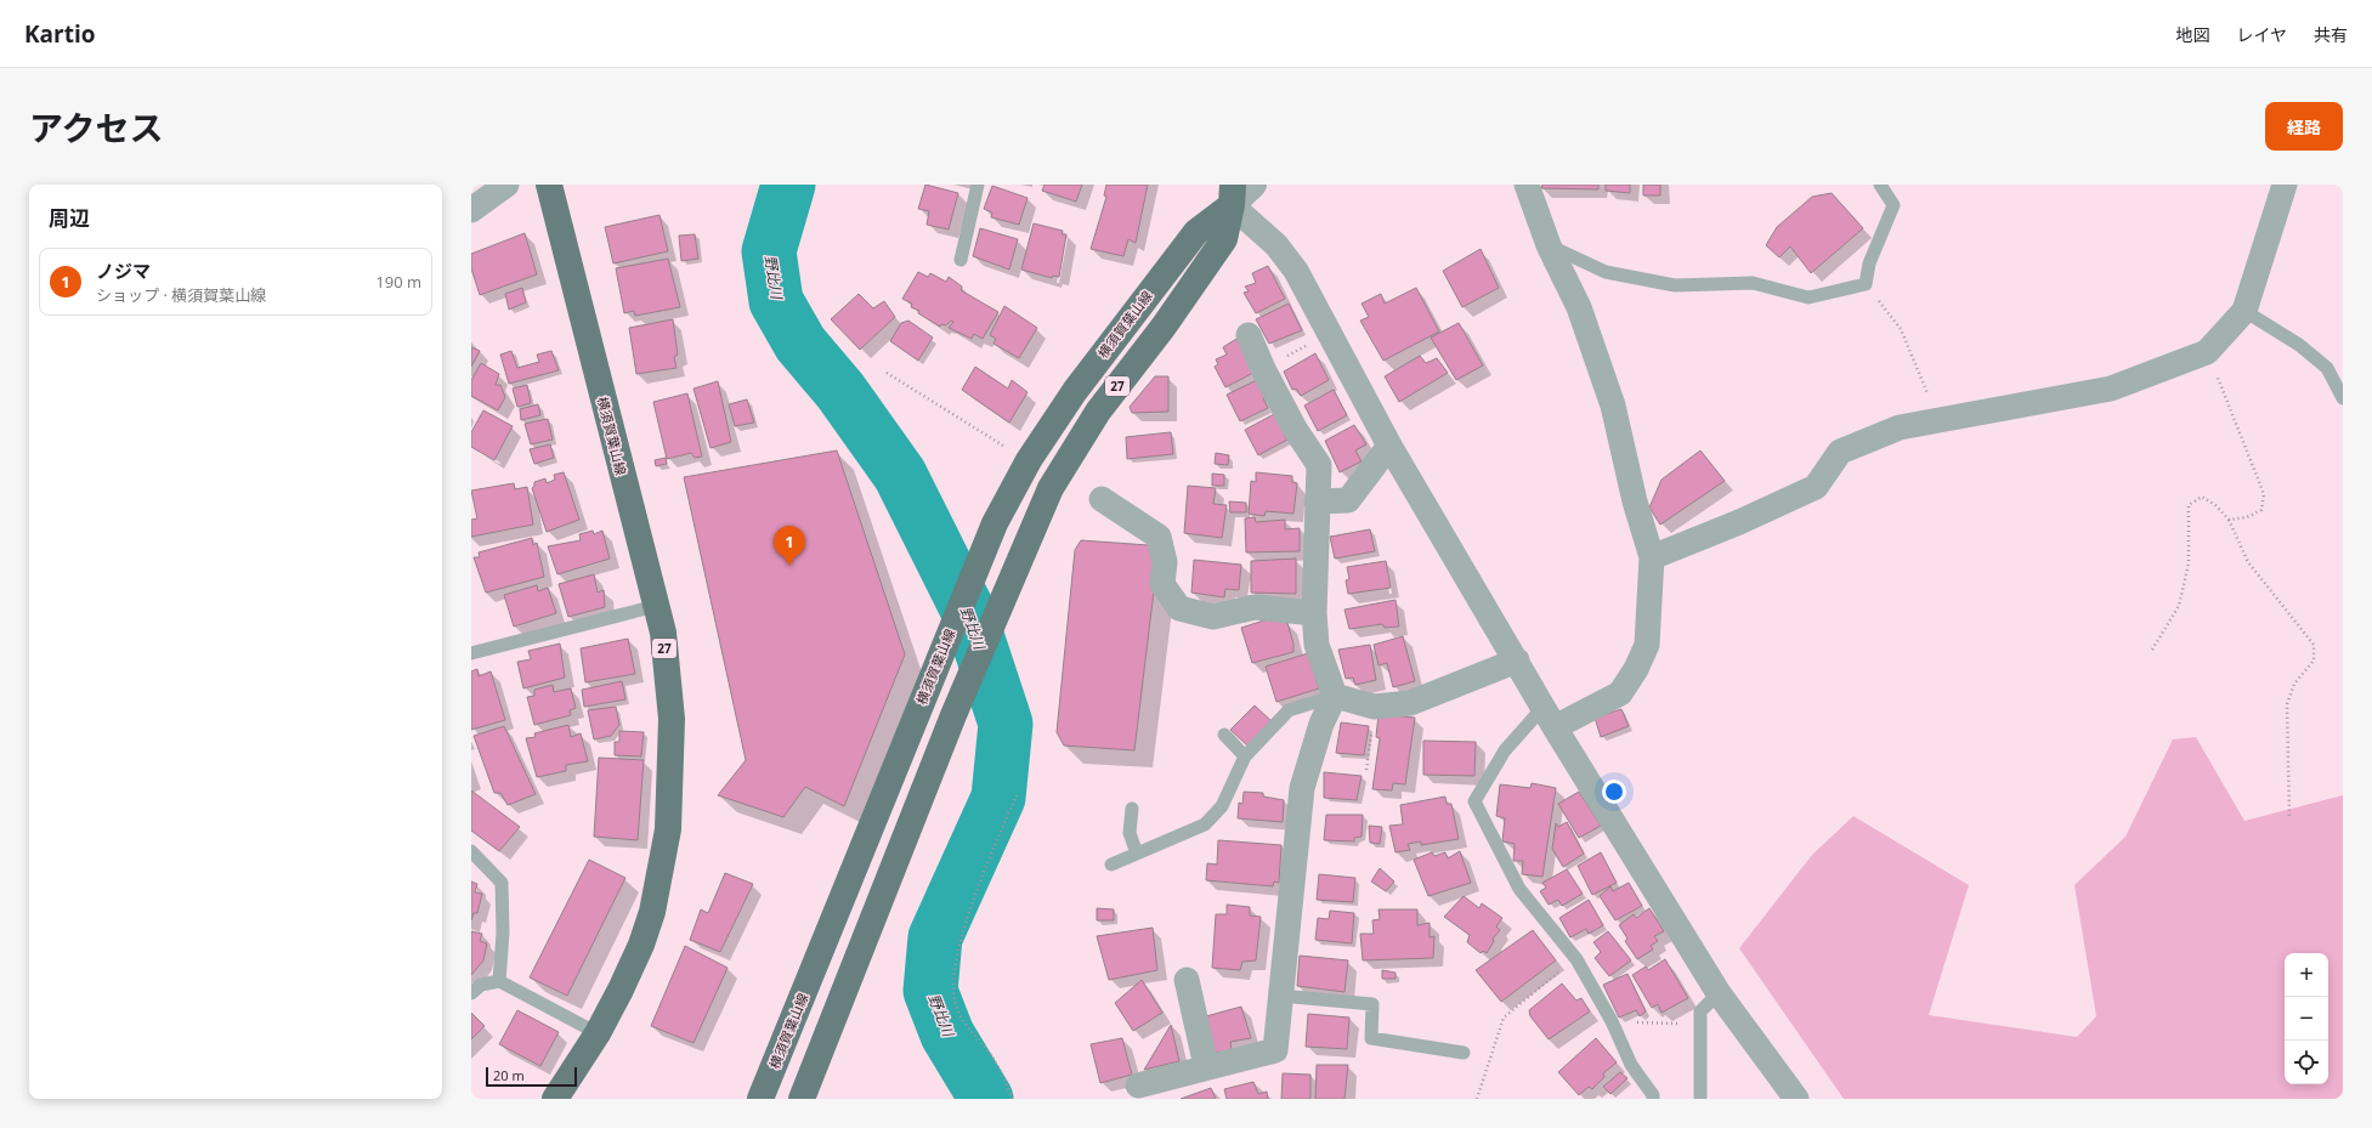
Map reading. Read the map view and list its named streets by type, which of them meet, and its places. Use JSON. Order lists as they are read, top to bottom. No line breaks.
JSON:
{"streets":{"main road":["横須賀葉山線","27"]},"crossings":[["横須賀葉山線","27"]],"water":["野比川"],"scale_bar":"20 m","page":{"header":"Kartio","nav":["地図","レイヤ","共有"],"title":"アクセス","buttons":"経路","heading":"周辺","list":[{"mark":"1","name":"ノジマ","note":"ショップ · 横須賀葉山線","value":"190 m"}],"pins":"1","map_buttons":["+","−"],"scale":"20 m"}}
